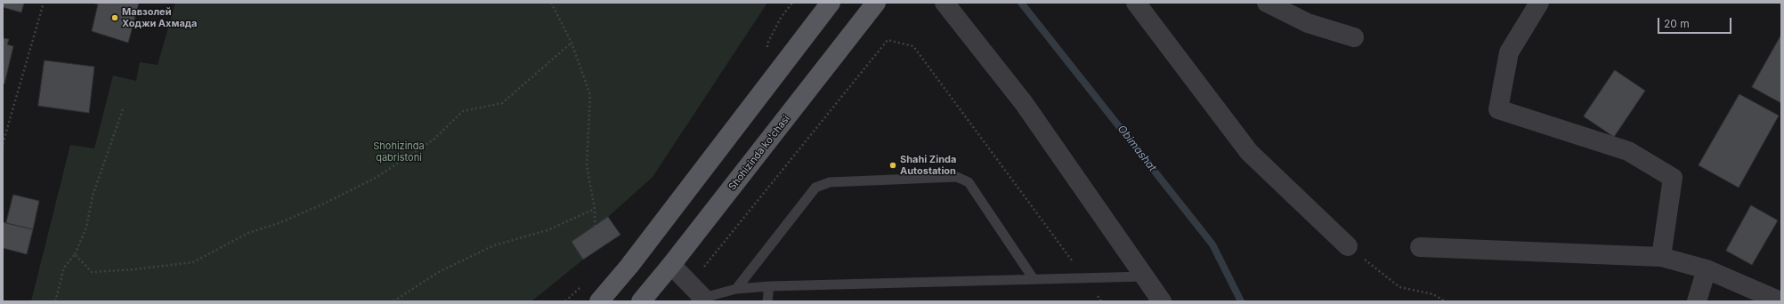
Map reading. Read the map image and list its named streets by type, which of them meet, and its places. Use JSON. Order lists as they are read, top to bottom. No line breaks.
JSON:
{"streets":{"main road":["Shohizinda ko'chasi"]},"water":["Obimashat"],"parks":["Shohizinda qabristoni"],"places":["Мавзолей Ходжи Ахмада","Shahi Zinda Autostation"],"scale_bar":"20 m"}
